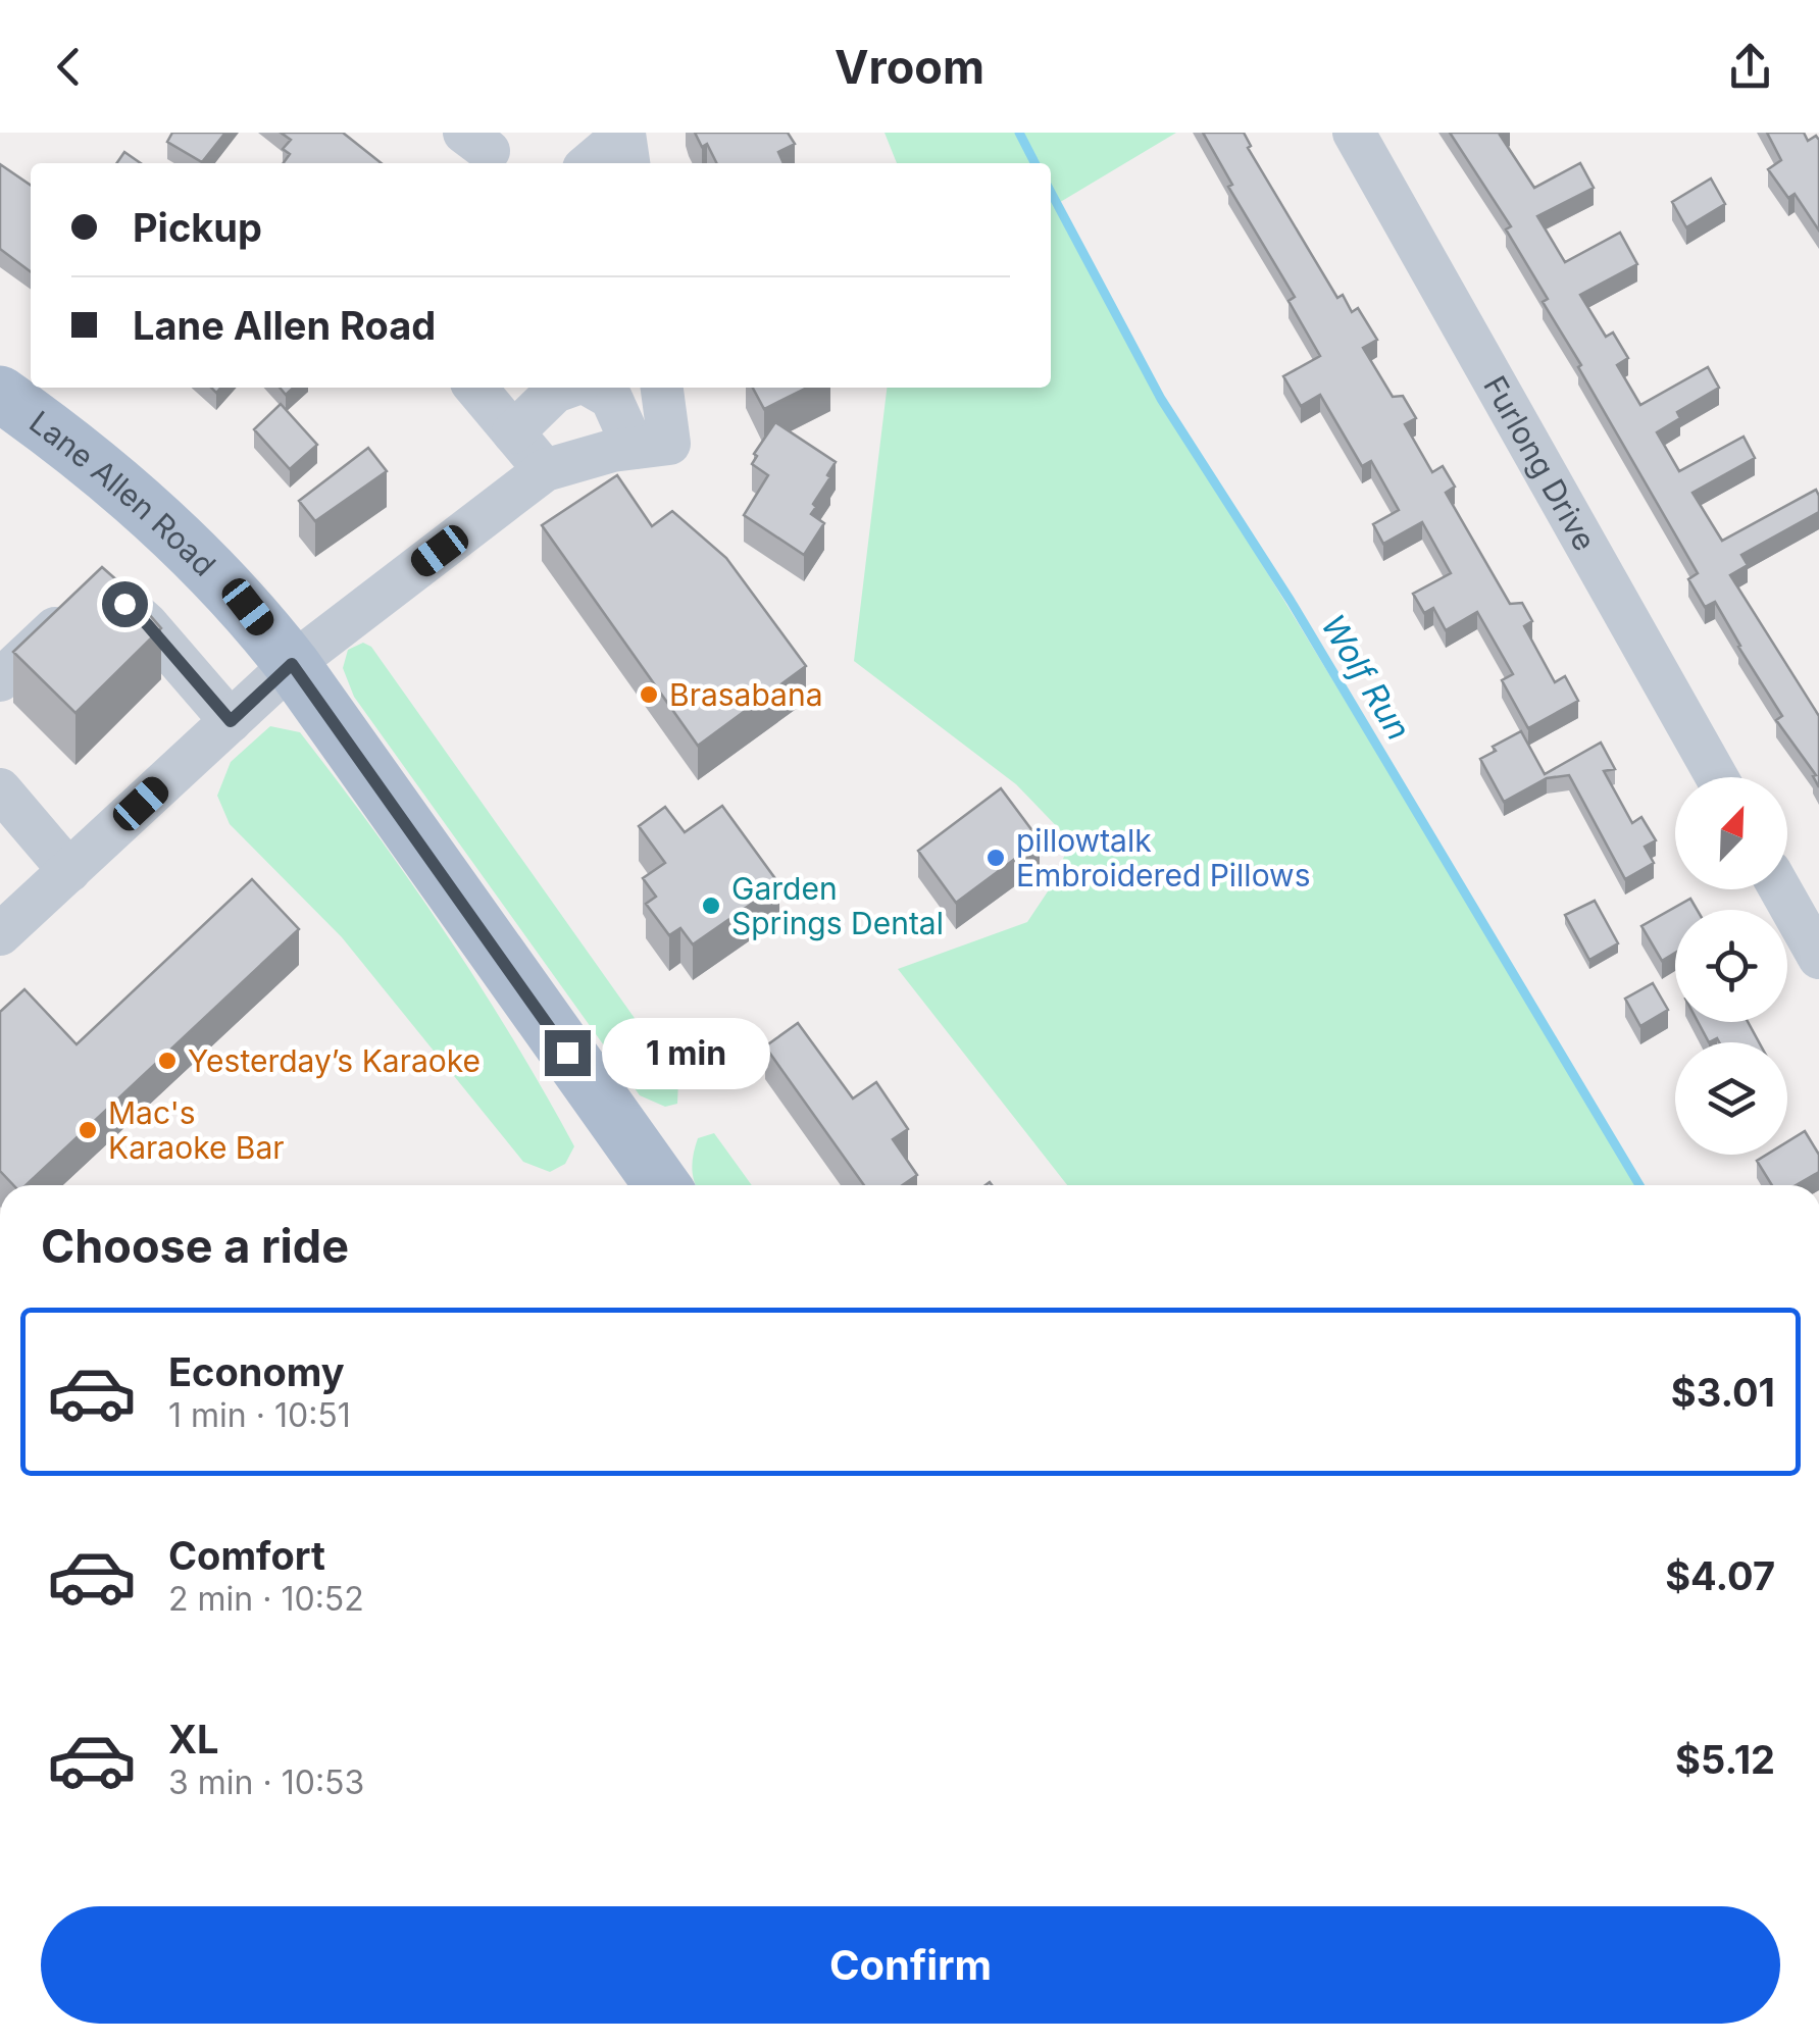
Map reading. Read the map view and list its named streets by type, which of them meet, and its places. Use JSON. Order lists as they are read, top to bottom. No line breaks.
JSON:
{"streets":{"main road":["Lane Allen Road"],"street":["Furlong Drive"]},"water":["Wolf Run"],"places":["Brasabana","pillowtalk Embroidered Pillows","Garden Springs Dental","Yesterday’s Karaoke","Mac's Karaoke Bar"],"north":"top right","page":{"header":"Vroom","banner":["Pickup","Lane Allen Road"],"bubble":"1 min","heading":"Choose a ride","list":[{"name":"Economy","note":"1 min · 10:51","value":"$3.01"},{"name":"Comfort","note":"2 min · 10:52","value":"$4.07"},{"name":"XL","note":"3 min · 10:53","value":"$5.12"}],"buttons":"Confirm"}}
